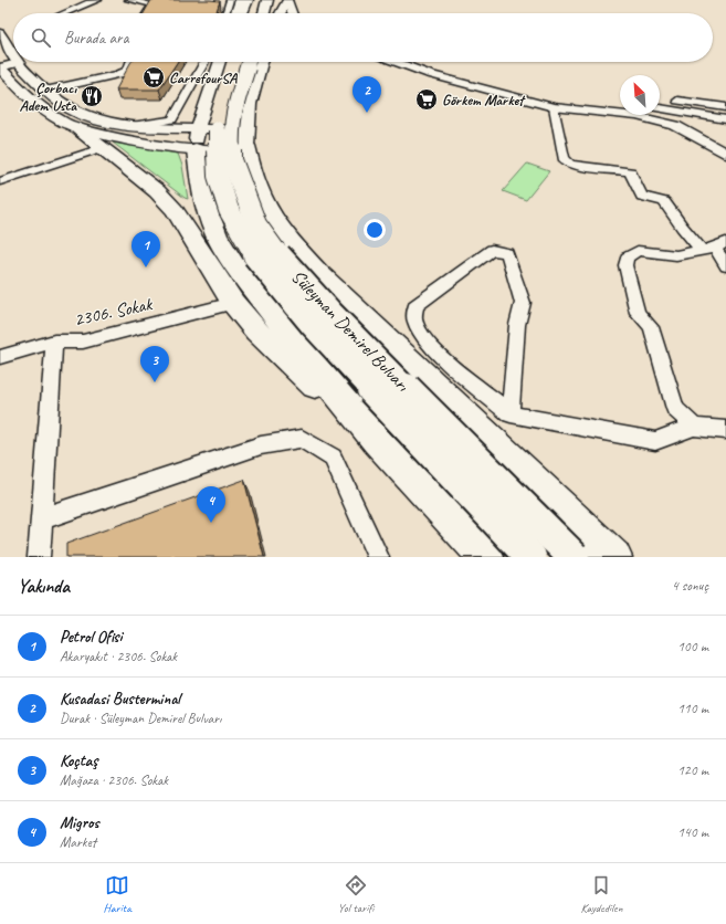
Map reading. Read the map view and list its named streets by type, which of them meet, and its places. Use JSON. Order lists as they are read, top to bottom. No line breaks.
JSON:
{"streets":{"highway":["Süleyman Demirel Bulvarı"],"street":["2306. Sokak"]},"places":{"supermarket":["CarrefourSA","Görkem Market"],"restaurant":["Çorbacı Adem Usta"]},"north":"top left","page":{"search":"Burada ara","pins":["2","1","3","4"],"heading":["Yakında","4 sonuç"],"list":[{"mark":"1","name":"Petrol Ofisi","note":"Akaryakıt · 2306. Sokak","value":"100 m"},{"mark":"2","name":"Kusadasi Busterminal","note":"Durak · Süleyman Demirel Bulvarı","value":"110 m"},{"mark":"3","name":"Koçtaş","note":"Mağaza · 2306. Sokak","value":"120 m"},{"mark":"4","name":"Migros","note":"Market","value":"140 m"}],"nav":["Harita","Yol tarifi","Kaydedilen"]}}
